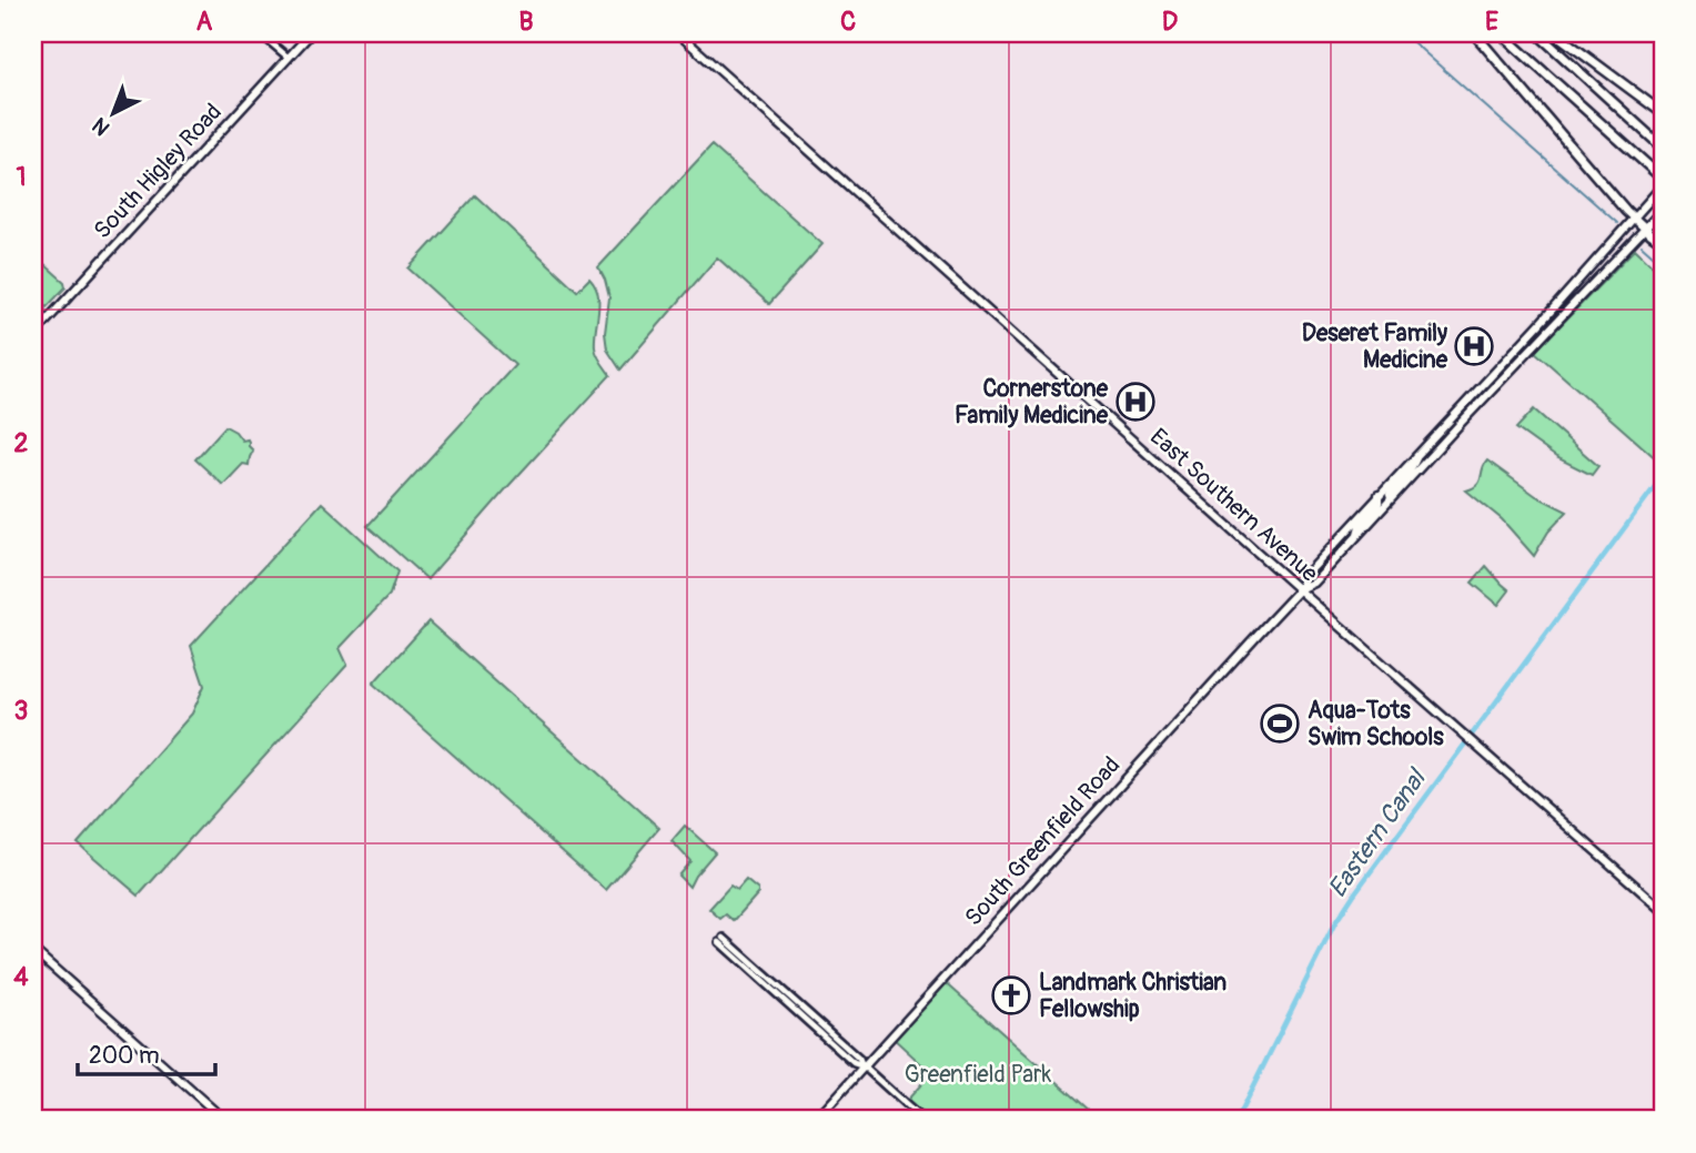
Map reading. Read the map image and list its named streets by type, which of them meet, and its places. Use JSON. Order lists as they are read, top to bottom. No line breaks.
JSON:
{"streets":{"main road":["South Higley Road","East Southern Avenue","South Greenfield Road"]},"crossings":[["East Southern Avenue","South Greenfield Road"]],"water":["Eastern Canal"],"parks":["Greenfield Park"],"places":{"hospital":["Deseret Family Medicine","Cornerstone Family Medicine"],"sports":["Aqua-Tots Swim Schools"],"church":["Landmark Christian Fellowship"]},"scale_bar":"200 m","north":"bottom left","grid":{"columns":["A","B","C","D","E"],"rows":["1","2","3","4"]}}
